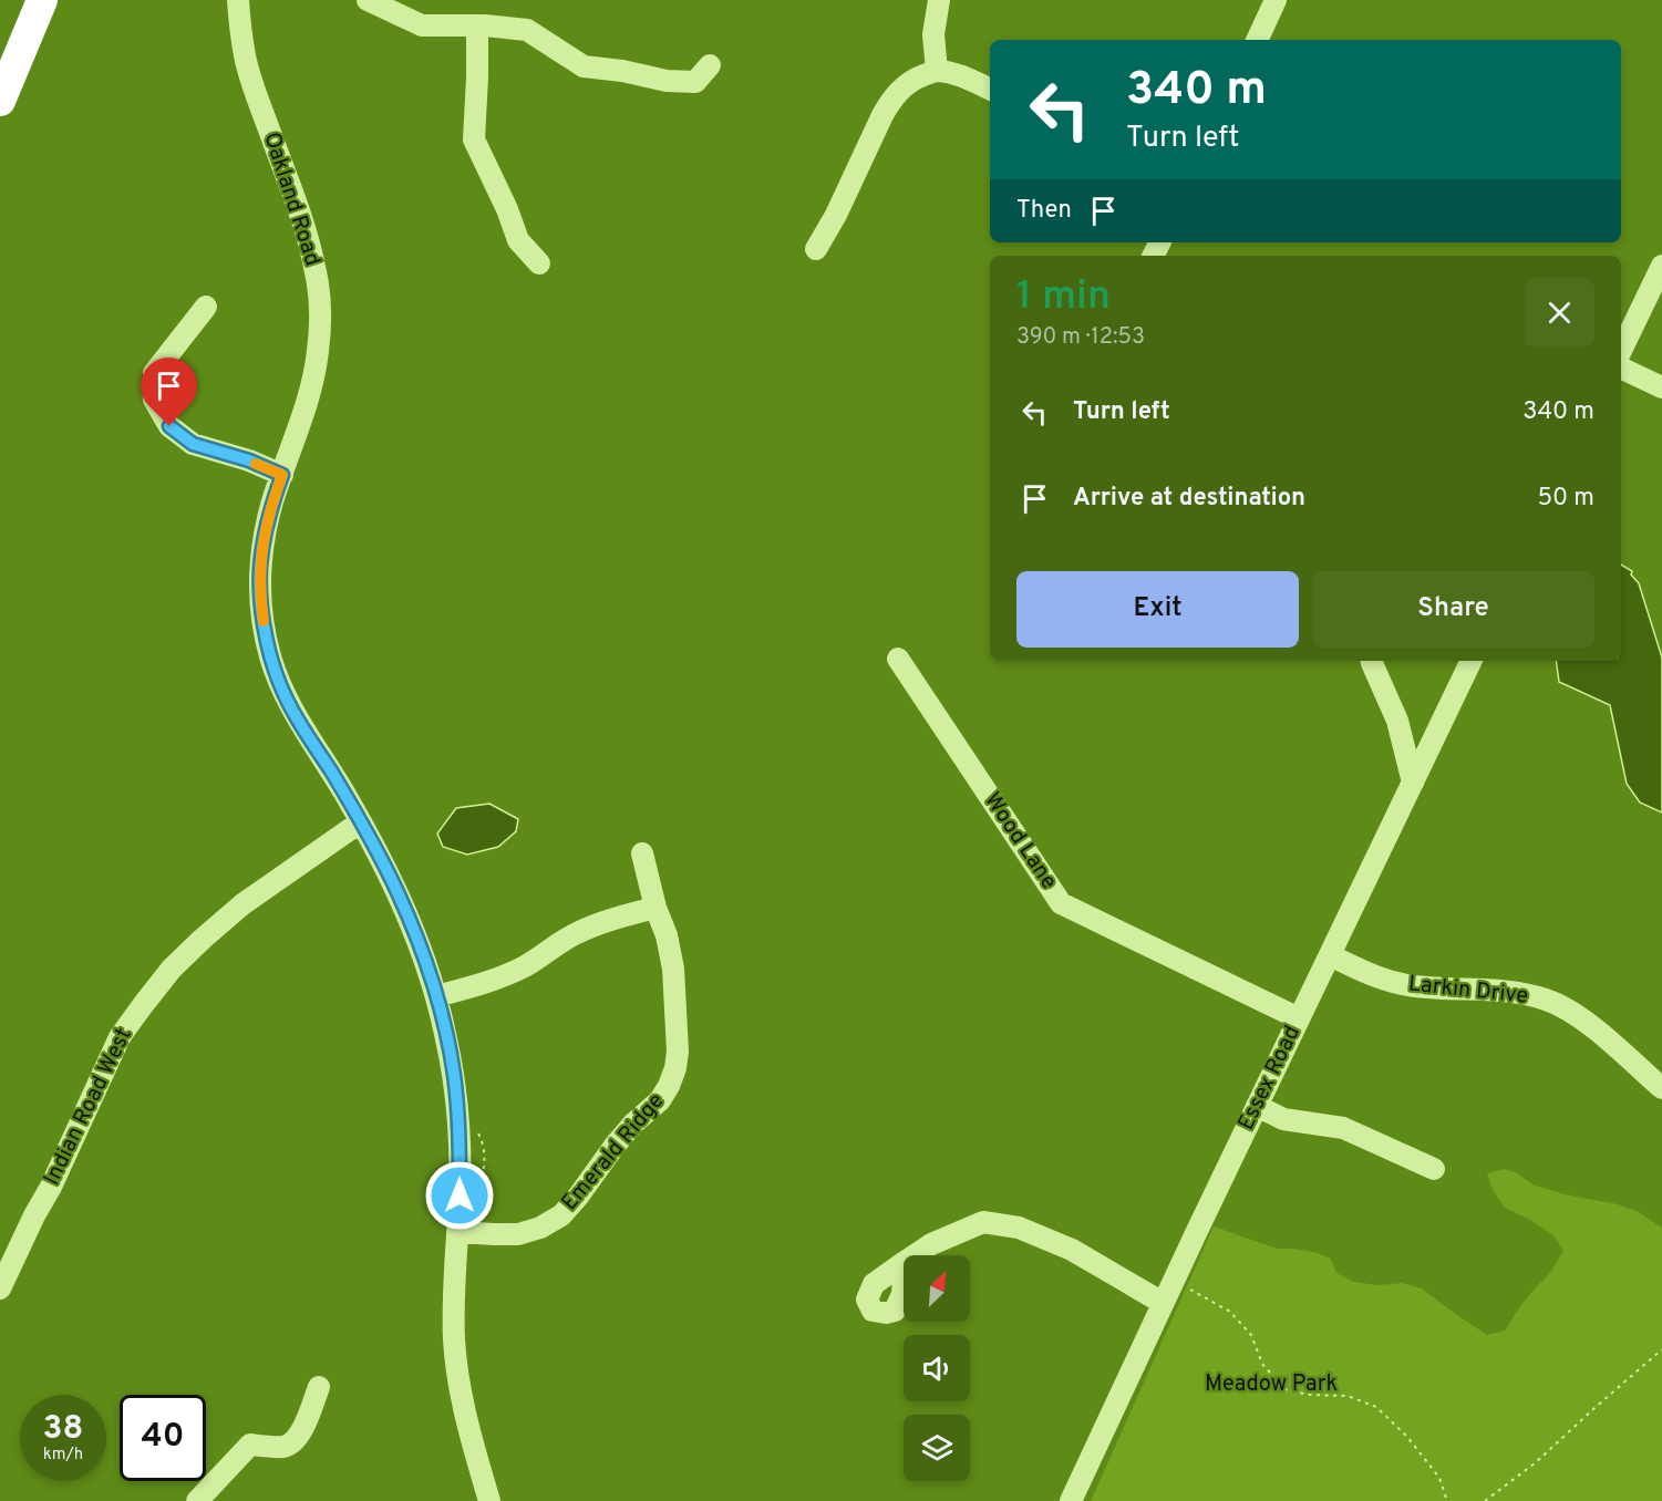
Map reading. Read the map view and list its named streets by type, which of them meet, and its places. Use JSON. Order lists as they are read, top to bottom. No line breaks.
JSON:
{"streets":{"street":["Oakland Road","Wood Lane","Larkin Drive","Essex Road","Indian Road West","Emerald Ridge"]},"crossings":[["Oakland Road","Indian Road West"],["Oakland Road","Emerald Ridge"],["Wood Lane","Essex Road"],["Larkin Drive","Essex Road"]],"parks":["Meadow Park"],"north":"top right","page":{"turn":["340 m","Turn left"],"then":"Then","heading":["1 min","390 m · 12:53"],"list":[{"name":"Turn left","value":"340 m"},{"name":"Arrive at destination","value":"50 m"}],"buttons":["Exit","Share"],"speed":"38 km/h","limit":"40"}}
